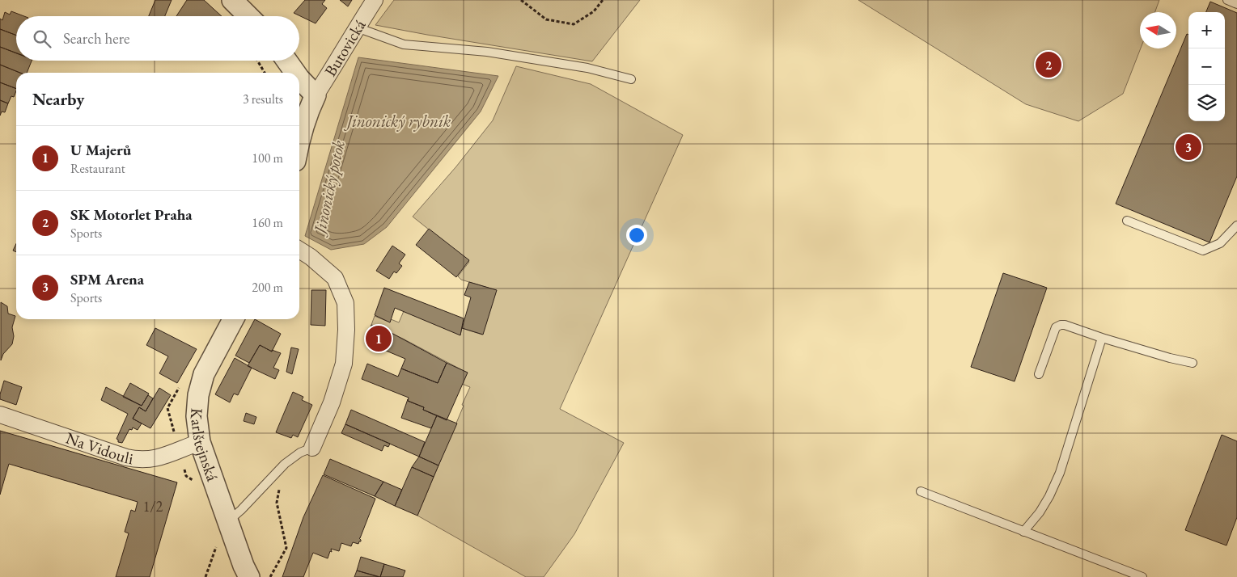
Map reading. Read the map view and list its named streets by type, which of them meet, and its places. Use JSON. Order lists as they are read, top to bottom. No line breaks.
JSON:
{"streets":{"street":["Butovická","Karlštejnská","Na Vidouli"]},"crossings":[["Karlštejnská","Na Vidouli"]],"water":["Jinonický rybník","Jinonický potok"],"house_numbers":["1/2"],"north":"left","page":{"map_buttons":["+","−"],"search":"Search here","pins":["2","3","1"],"heading":["Nearby","3 results"],"list":[{"mark":"1","name":"U Majerů","note":"Restaurant","value":"100 m"},{"mark":"2","name":"SK Motorlet Praha","note":"Sports","value":"160 m"},{"mark":"3","name":"SPM Arena","note":"Sports","value":"200 m"}]}}
